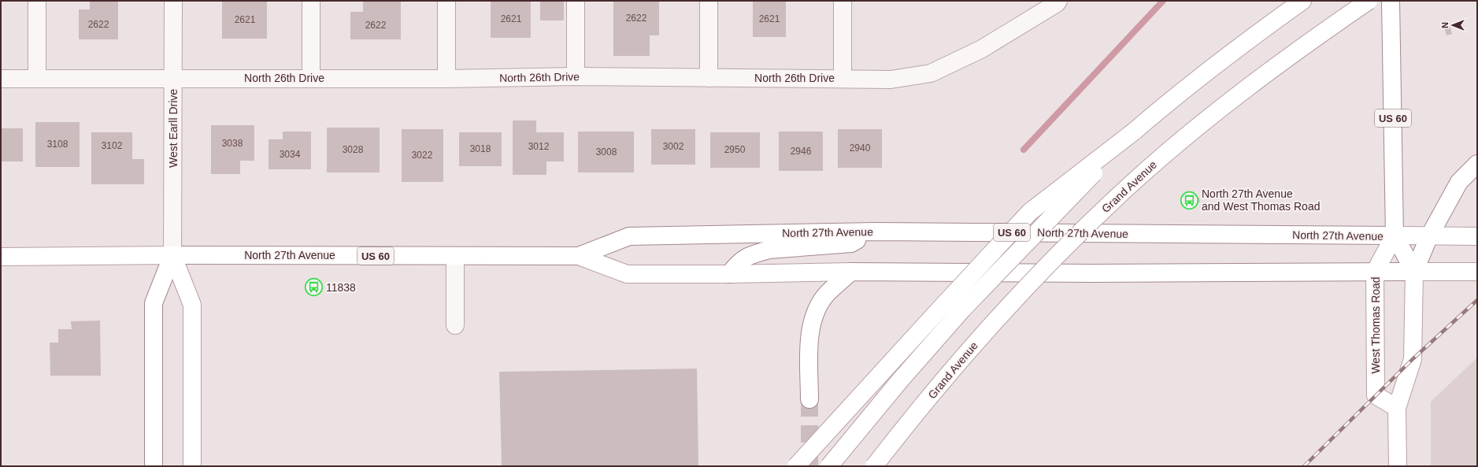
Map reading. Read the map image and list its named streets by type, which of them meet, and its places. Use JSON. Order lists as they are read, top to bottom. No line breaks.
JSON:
{"streets":{"main road":["US 60","Grand Avenue","North 27th Avenue","West Thomas Road"],"street":["North 26th Drive","West Earll Drive"]},"crossings":[["North 26th Drive","West Earll Drive"],["West Earll Drive","North 27th Avenue"],["North 27th Avenue","West Thomas Road"]],"places":{"bus stop":["North 27th Avenue and West Thomas Road","11838"]},"house_numbers":["2622","2621","2621","2621","2622","2622","3038","3108","3102","3012","3002","2940","3018","3028","2950","2946","3008","3034","3022"],"north":"left"}
